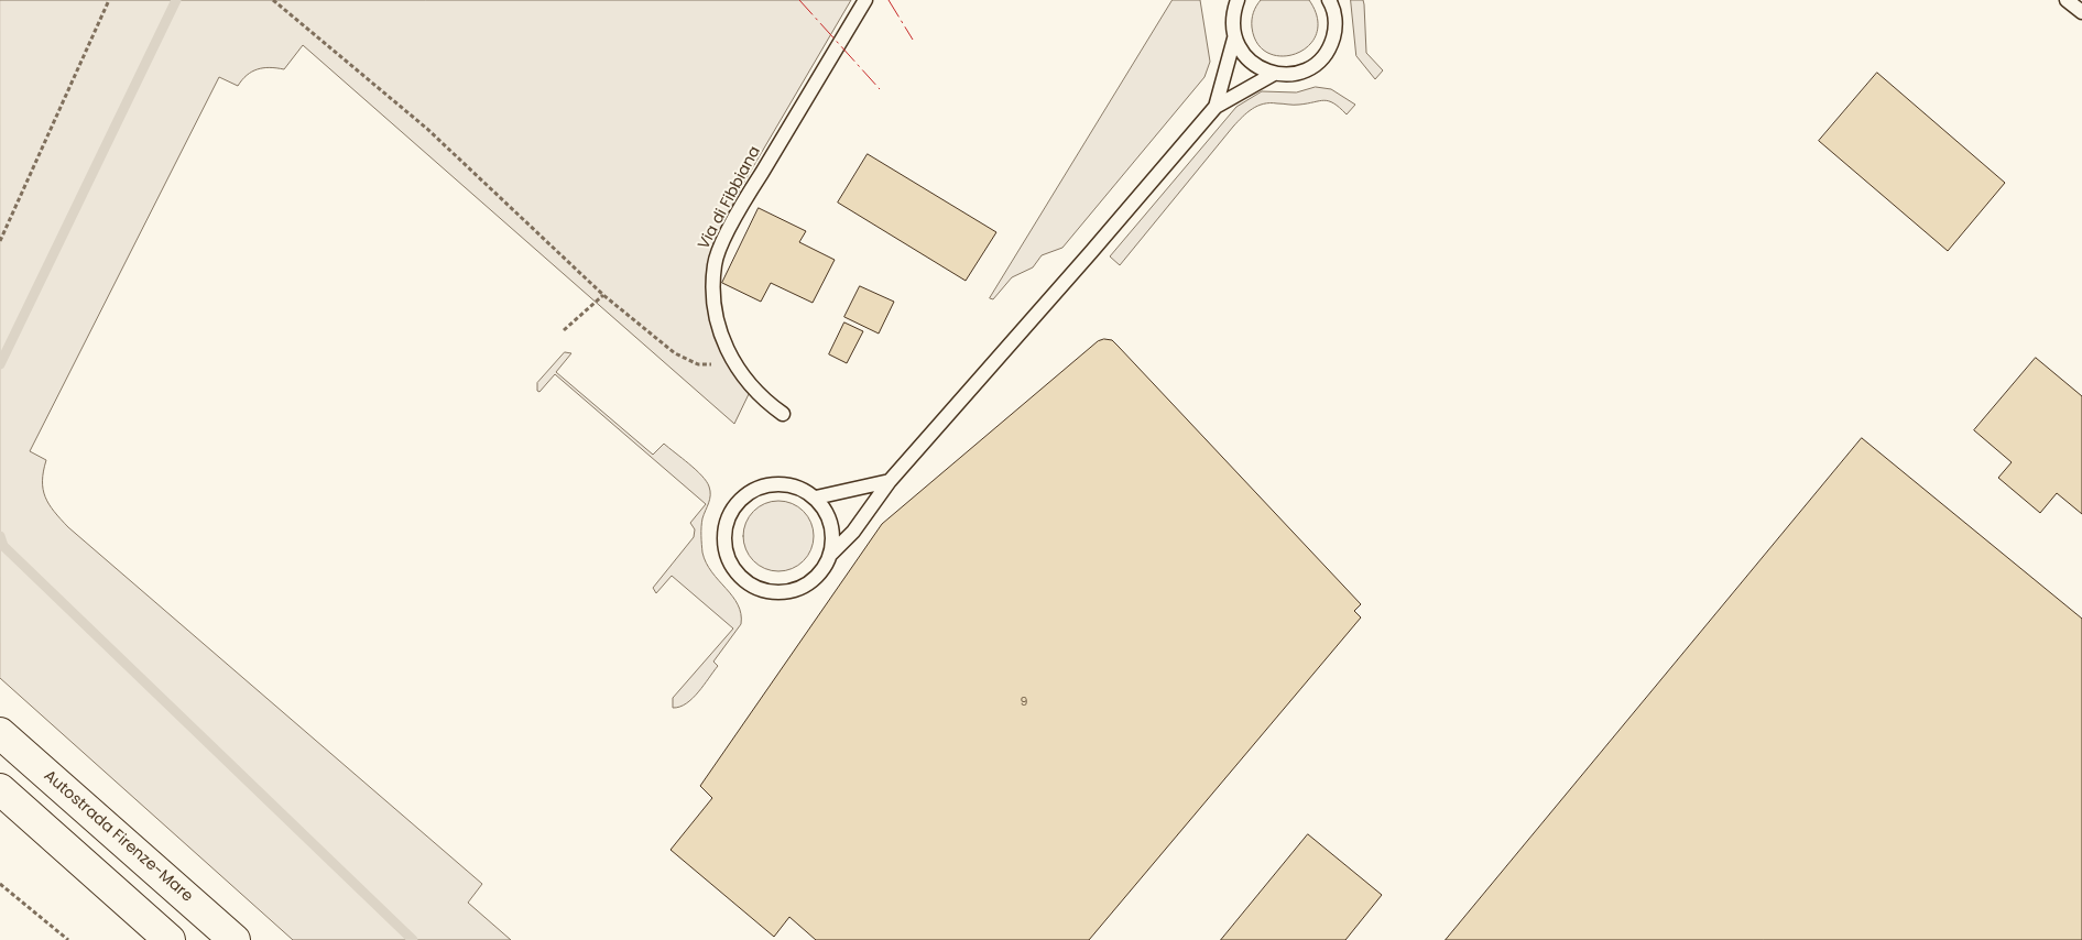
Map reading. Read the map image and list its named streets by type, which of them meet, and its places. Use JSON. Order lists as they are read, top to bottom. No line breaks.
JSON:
{"streets":{"highway":["Autostrada Firenze-Mare"],"lane":["Via di Fibbiana"]},"house_numbers":["9"]}
